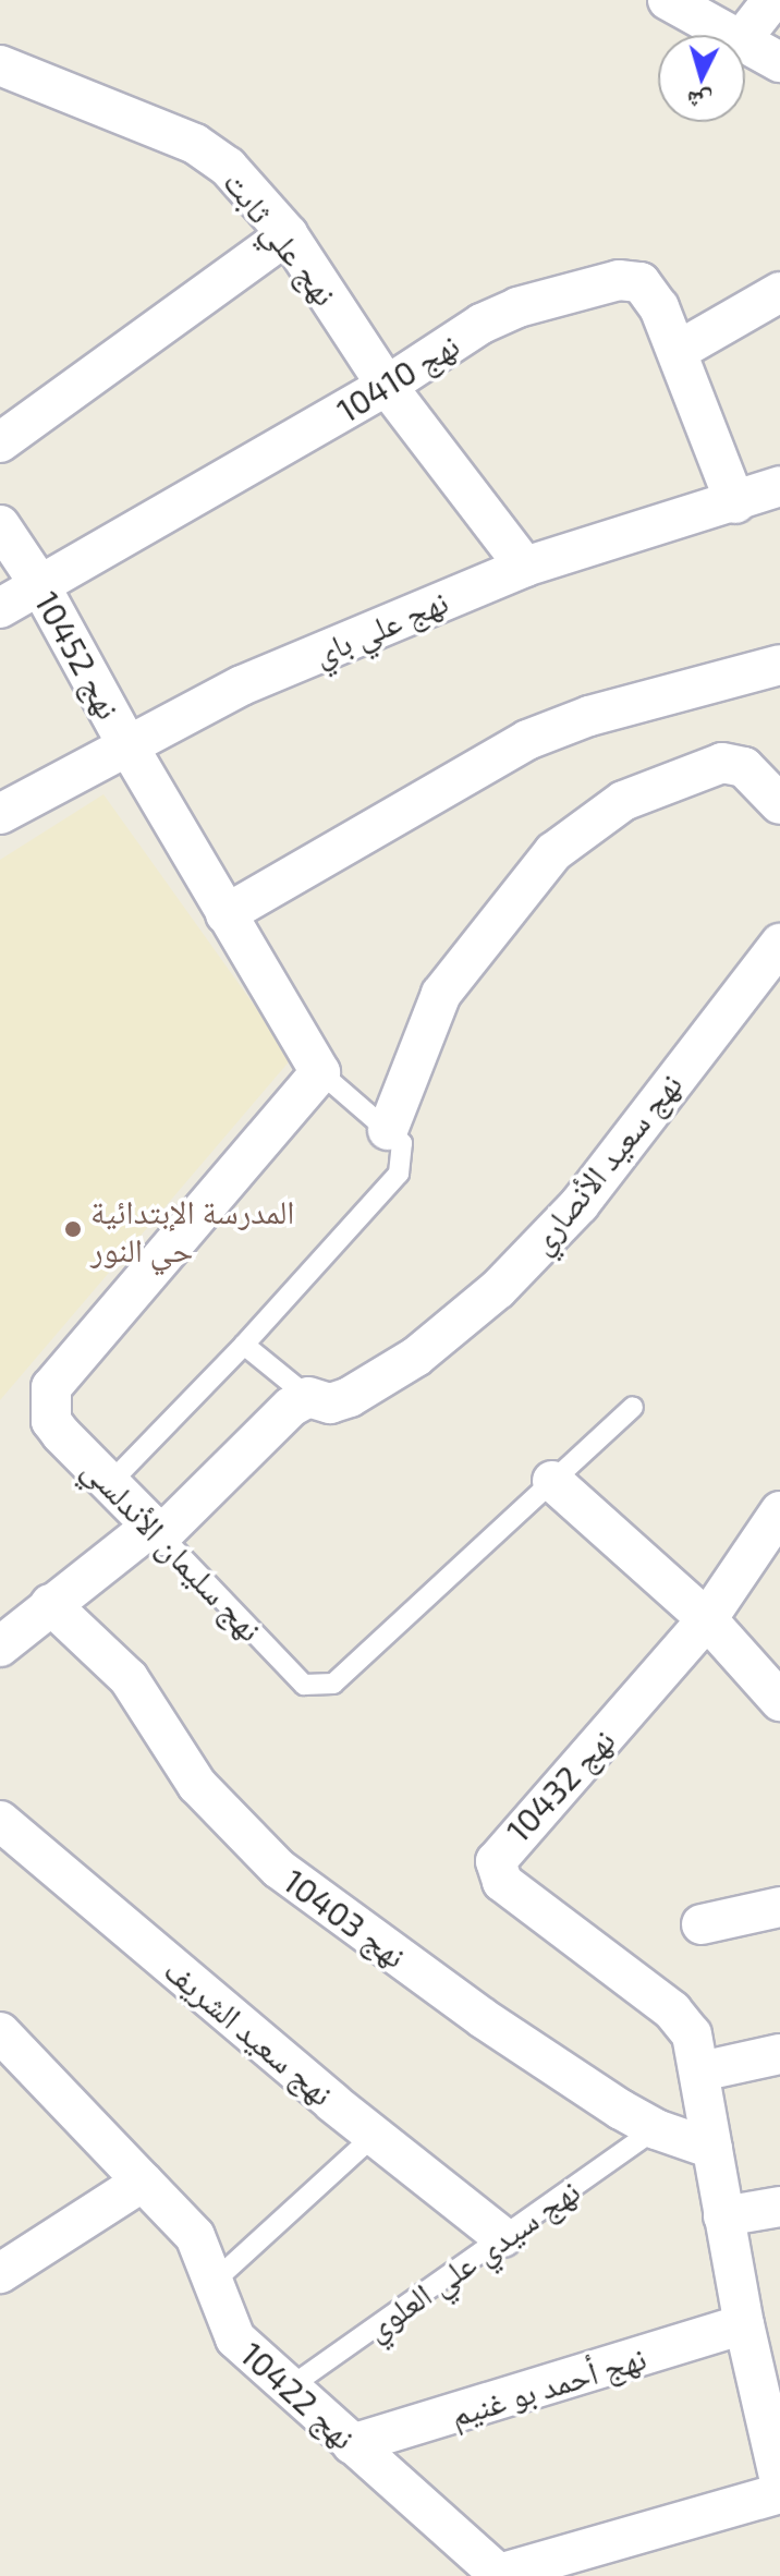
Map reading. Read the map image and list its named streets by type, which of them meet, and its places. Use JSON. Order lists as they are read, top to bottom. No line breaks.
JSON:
{"streets":{"street":["نهج علي ثابت","نهج 10410","نهج علي باي","نهج 10452","نهج سعيد الأنصاري","نهج سليمان الأندلسي","نهج 10432","نهج 10403","نهج سعيد الشريف","نهج أحمد بو غنيم","نهج 10422"],"lane":["نهج سيدي علي العلوي"]},"crossings":[["نهج علي ثابت","نهج 10410"],["نهج علي ثابت","نهج علي باي"],["نهج 10410","نهج علي باي"],["نهج 10410","نهج 10452"],["نهج علي باي","نهج 10452"],["نهج 10452","نهج سليمان الأندلسي"],["نهج 10403","نهج سيدي علي العلوي"],["نهج سعيد الشريف","نهج سيدي علي العلوي"],["نهج سيدي علي العلوي","نهج 10422"],["نهج أحمد بو غنيم","نهج 10422"]],"places":["المدرسة الإبتدائية حي النور"],"north":"bottom"}
